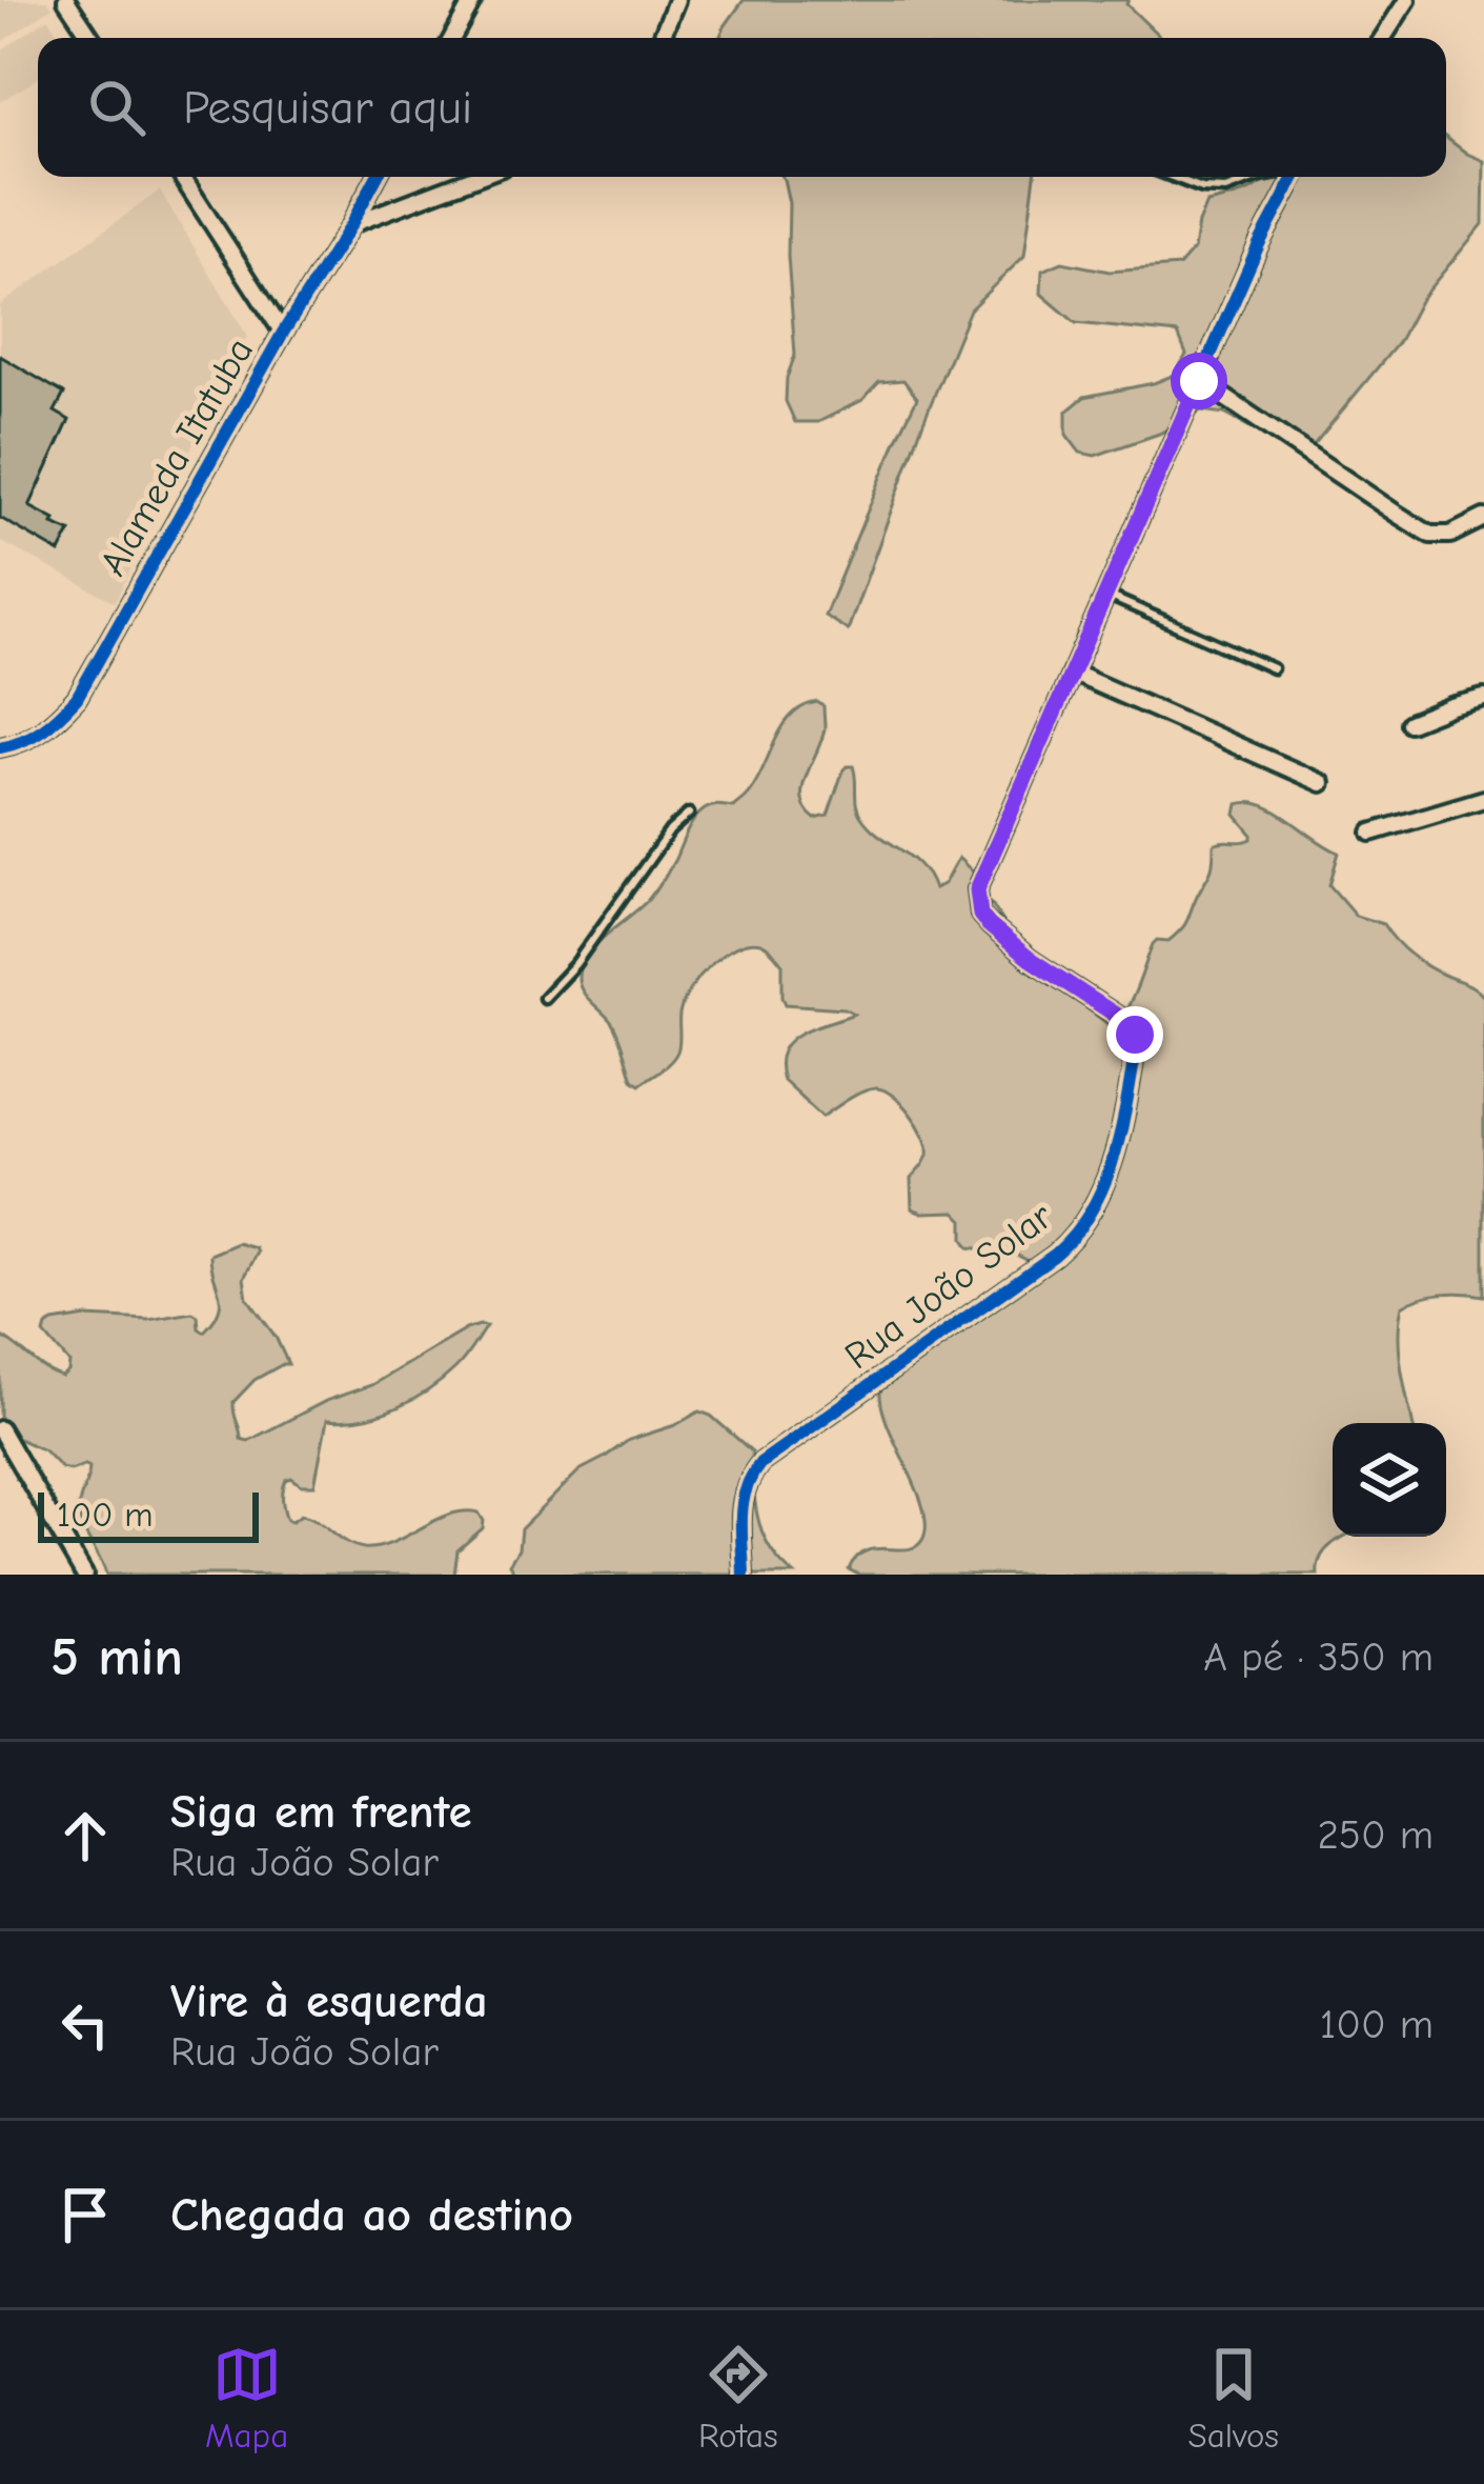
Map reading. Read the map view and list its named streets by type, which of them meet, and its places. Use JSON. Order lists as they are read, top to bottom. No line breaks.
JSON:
{"streets":{"street":["Alameda Itatuba","Rua João Solar"]},"scale_bar":"100 m","page":{"search":"Pesquisar aqui","scale":"100 m","heading":["5 min","A pé · 350 m"],"list":[["Siga em frente","Rua João Solar","250 m"],["Vire à esquerda","Rua João Solar","100 m"],"Chegada ao destino"],"nav":["Mapa","Rotas","Salvos"]}}
